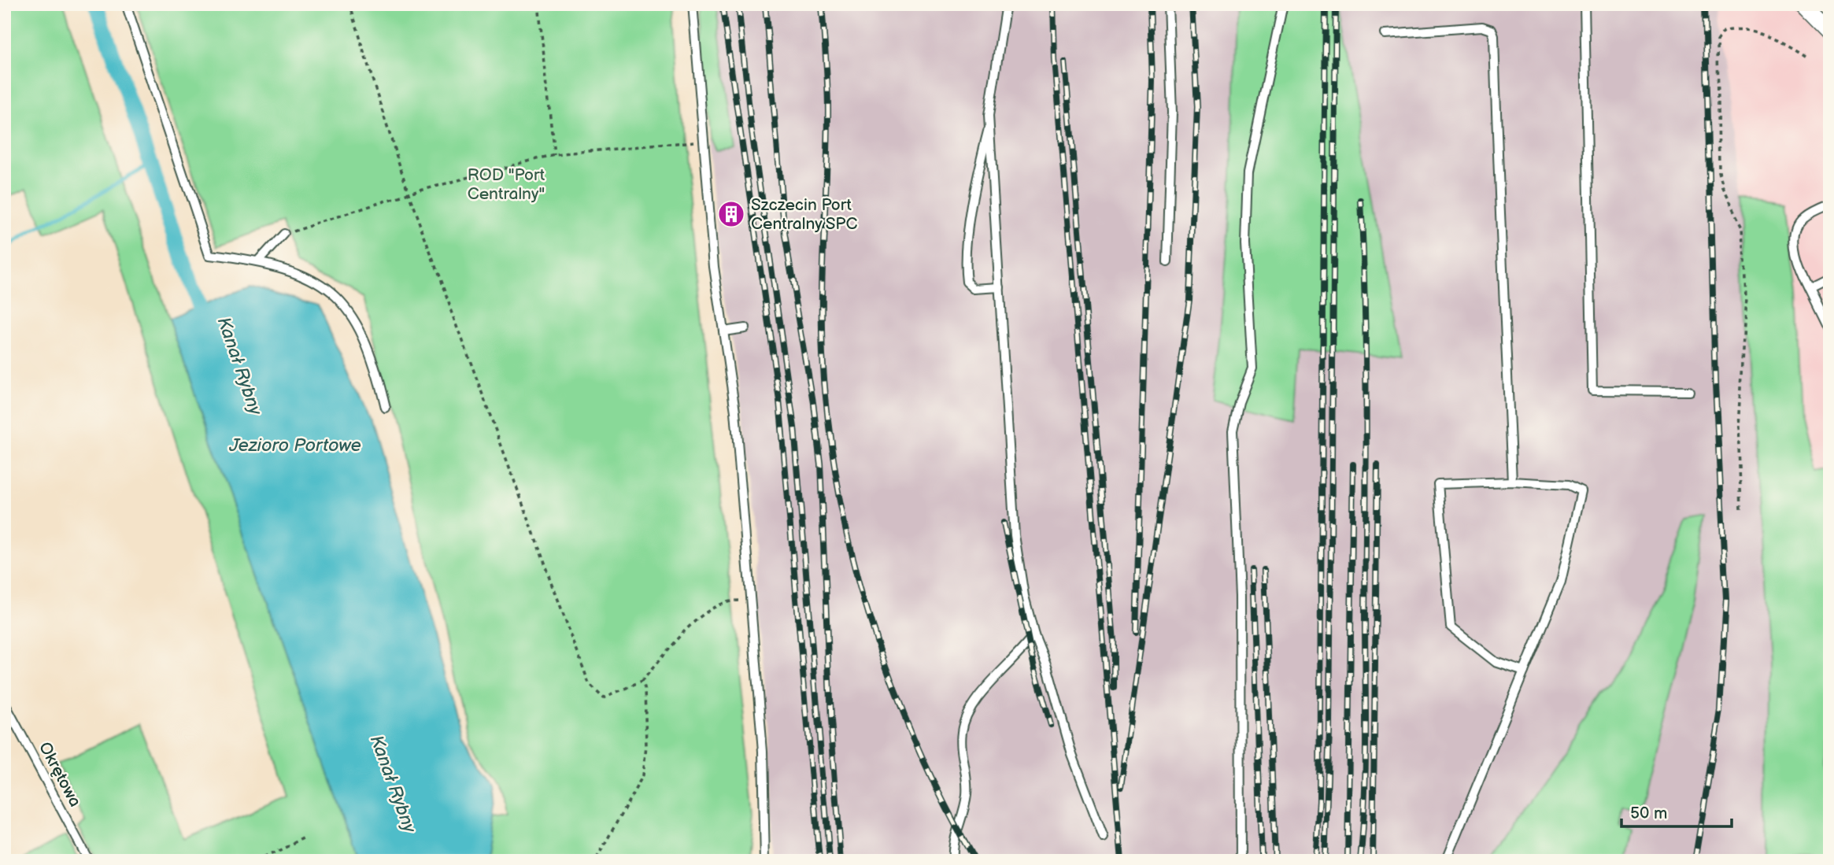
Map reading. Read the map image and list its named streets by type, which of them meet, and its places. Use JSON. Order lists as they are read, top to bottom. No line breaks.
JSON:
{"streets":{"lane":["Okrętowa"]},"water":["Kanał Rybny","Jezioro Portowe"],"parks":["ROD \"Port Centralny\""],"places":{"building":["Szczecin Port Centralny SPC"]},"scale_bar":"50 m"}
